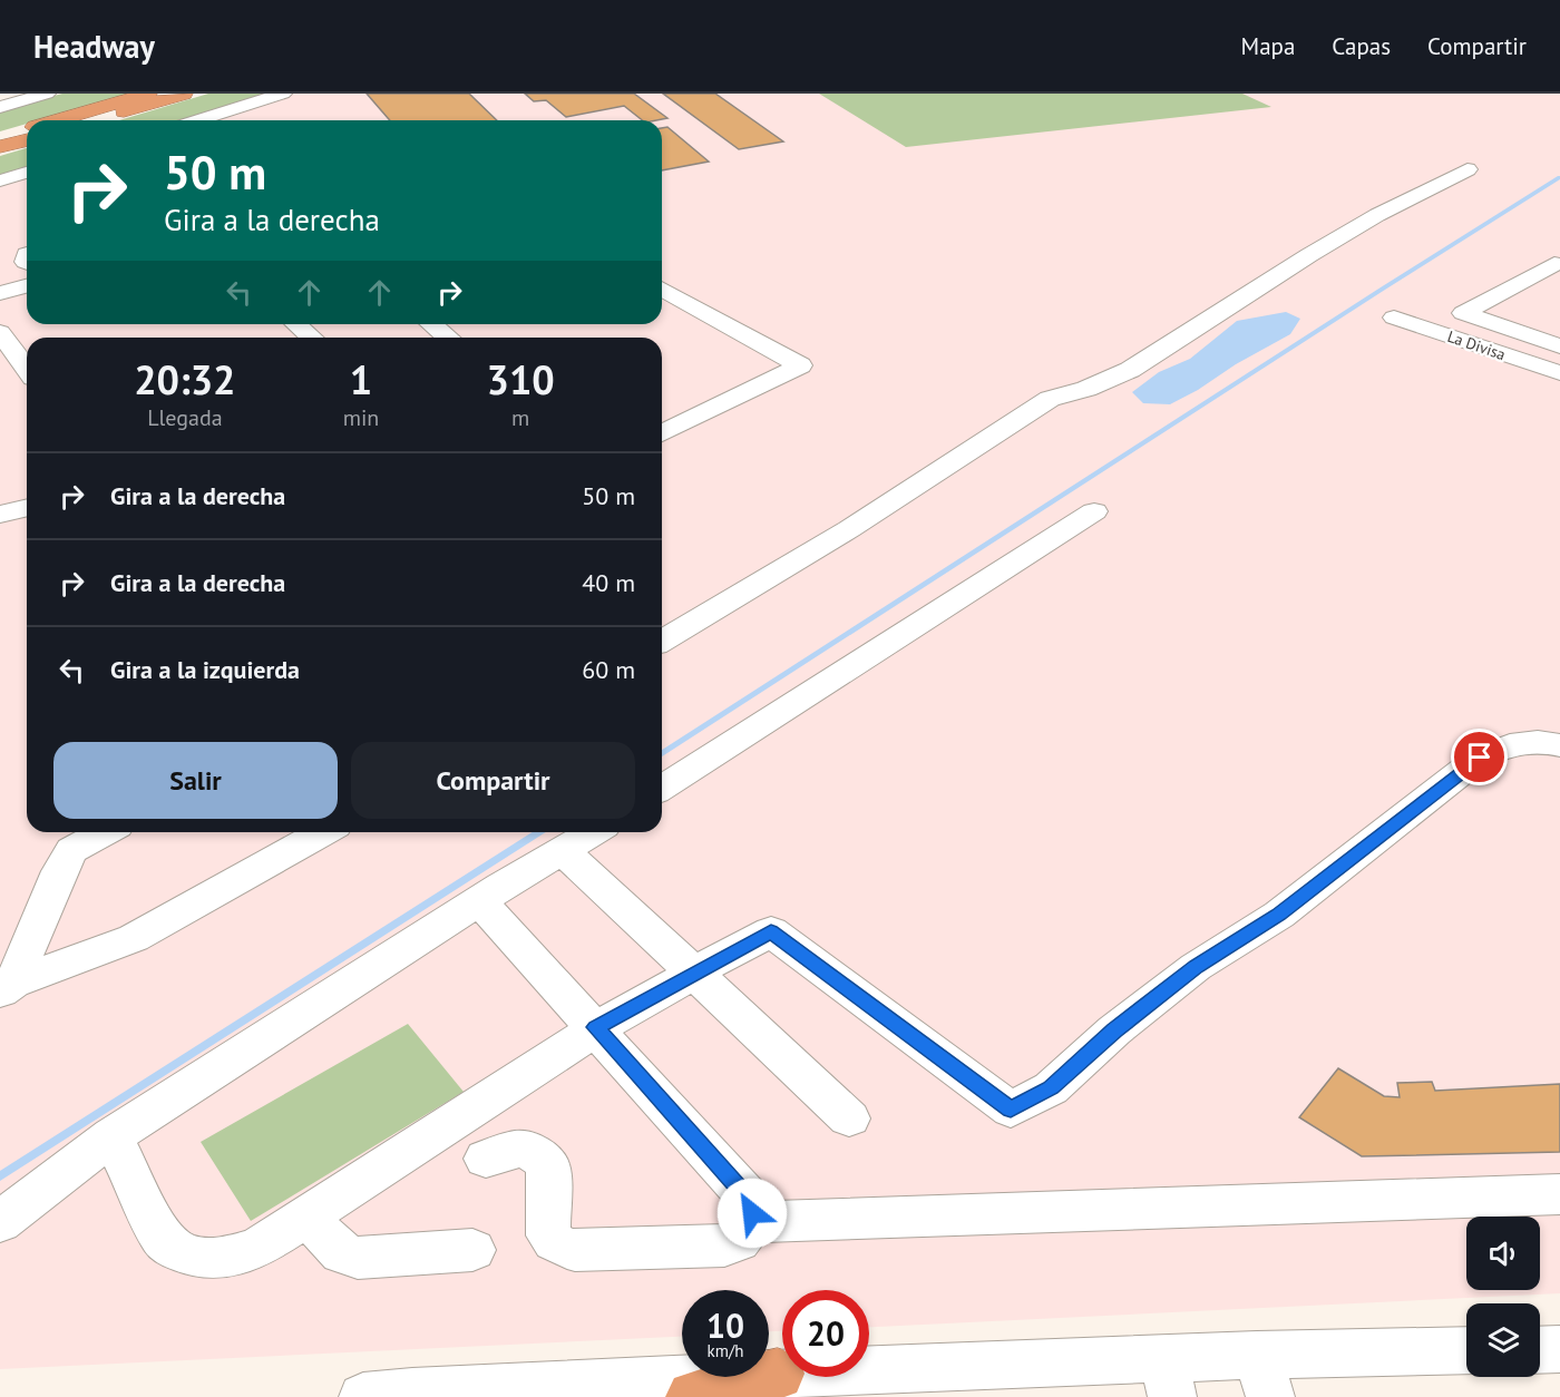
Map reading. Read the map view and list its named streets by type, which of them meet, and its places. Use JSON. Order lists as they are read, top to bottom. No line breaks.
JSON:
{"streets":{"street":["La Divisa"]},"page":{"header":"Headway","nav":["Mapa","Capas","Compartir"],"turn":["50 m","Gira a la derecha"],"eta":["20:32","Llegada","1","min","310","m"],"list":[{"name":"Gira a la derecha","value":"50 m"},{"name":"Gira a la derecha","value":"40 m"},{"name":"Gira a la izquierda","value":"60 m"}],"buttons":["Salir","Compartir"],"speed":"10 km/h","limit":"20"}}
